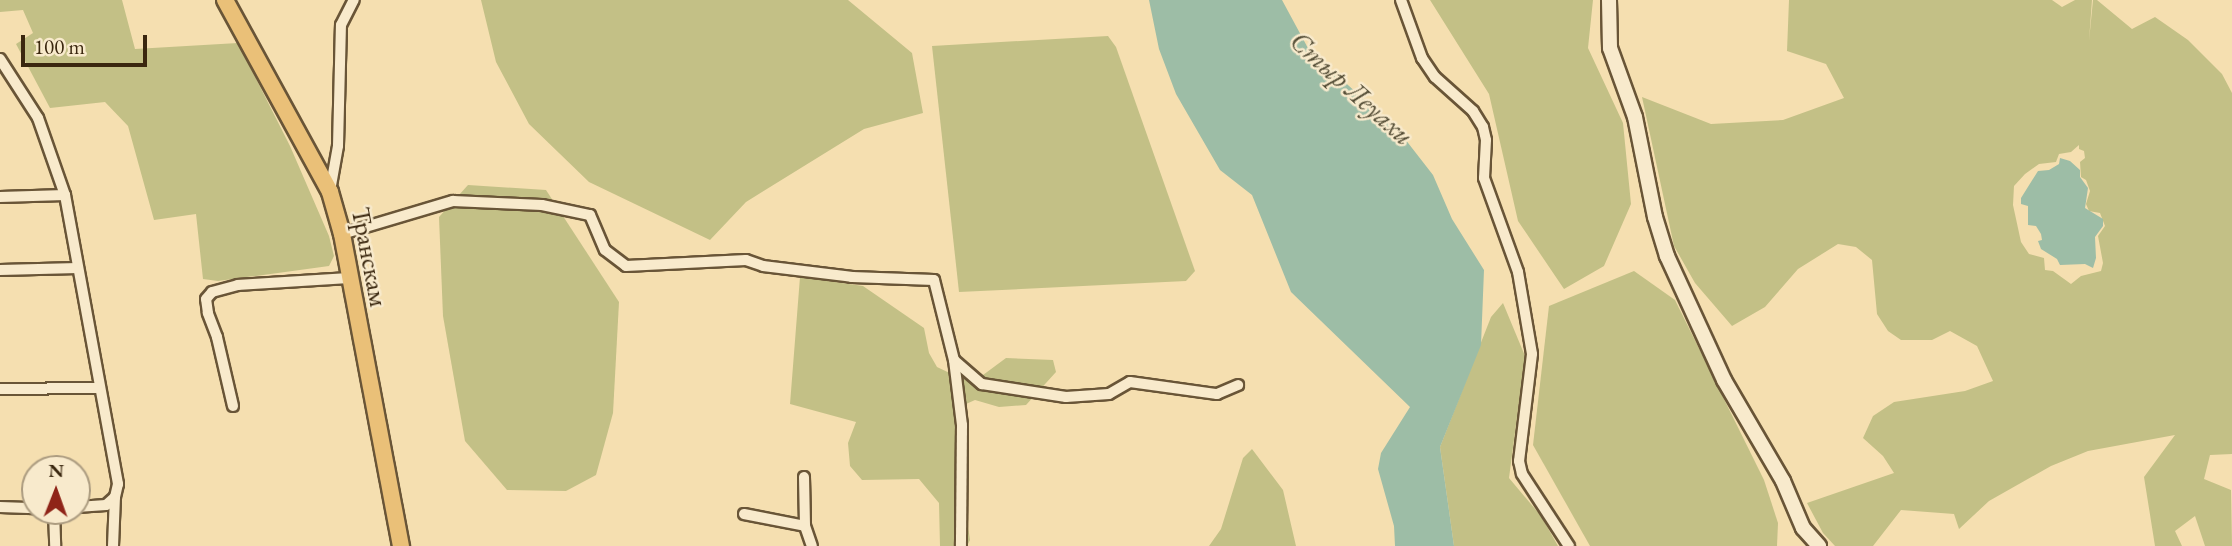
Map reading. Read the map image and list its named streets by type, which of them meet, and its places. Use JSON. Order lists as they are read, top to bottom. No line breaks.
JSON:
{"streets":{"highway":["Транскам"]},"water":["Стыр Леуахи"],"scale_bar":"100 m","north":"top"}
